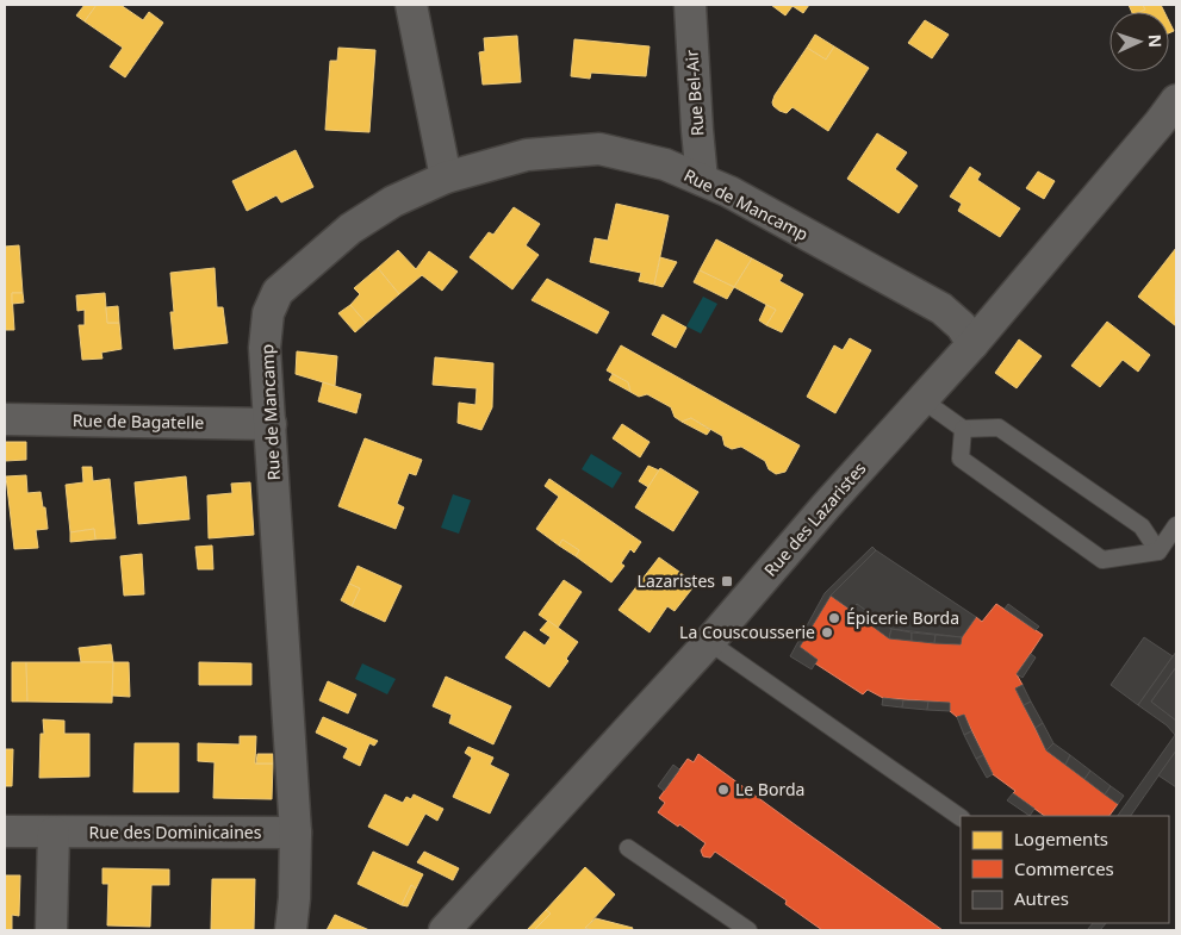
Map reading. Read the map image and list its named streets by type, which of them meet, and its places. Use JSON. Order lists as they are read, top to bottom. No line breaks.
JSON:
{"streets":{"street":["Rue Bel-Air","Rue de Mancamp","Rue de Bagatelle","Rue des Lazaristes","Rue des Dominicaines"]},"crossings":[["Rue Bel-Air","Rue de Mancamp"],["Rue de Mancamp","Rue de Bagatelle"],["Rue de Mancamp","Rue des Lazaristes"],["Rue de Mancamp","Rue des Dominicaines"]],"places":{"transit":["Lazaristes"],"other":["Épicerie Borda","La Couscousserie","Le Borda"]},"legend":["Logements","Commerces","Autres"],"north":"right"}
